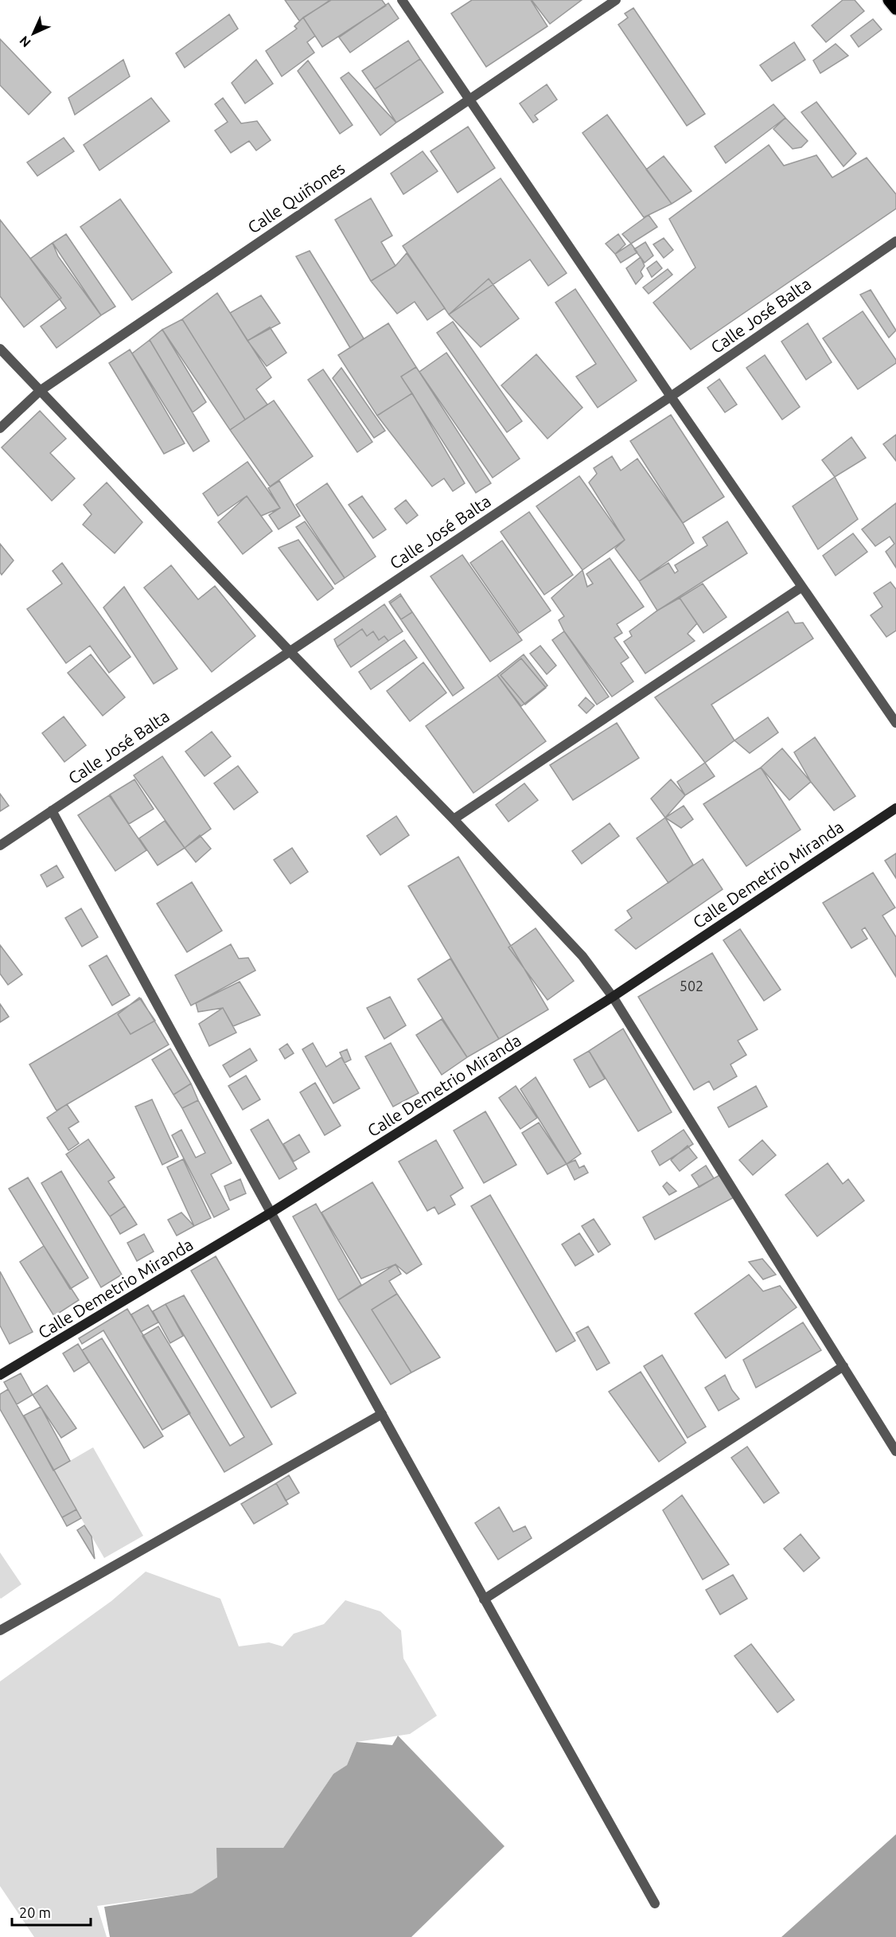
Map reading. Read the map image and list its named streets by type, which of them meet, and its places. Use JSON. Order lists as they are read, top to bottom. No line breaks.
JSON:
{"streets":{"main road":["Calle Demetrio Miranda"],"street":["Calle Quiñones","Calle José Balta"]},"house_numbers":["502"],"scale_bar":"20 m","north":"bottom left"}
